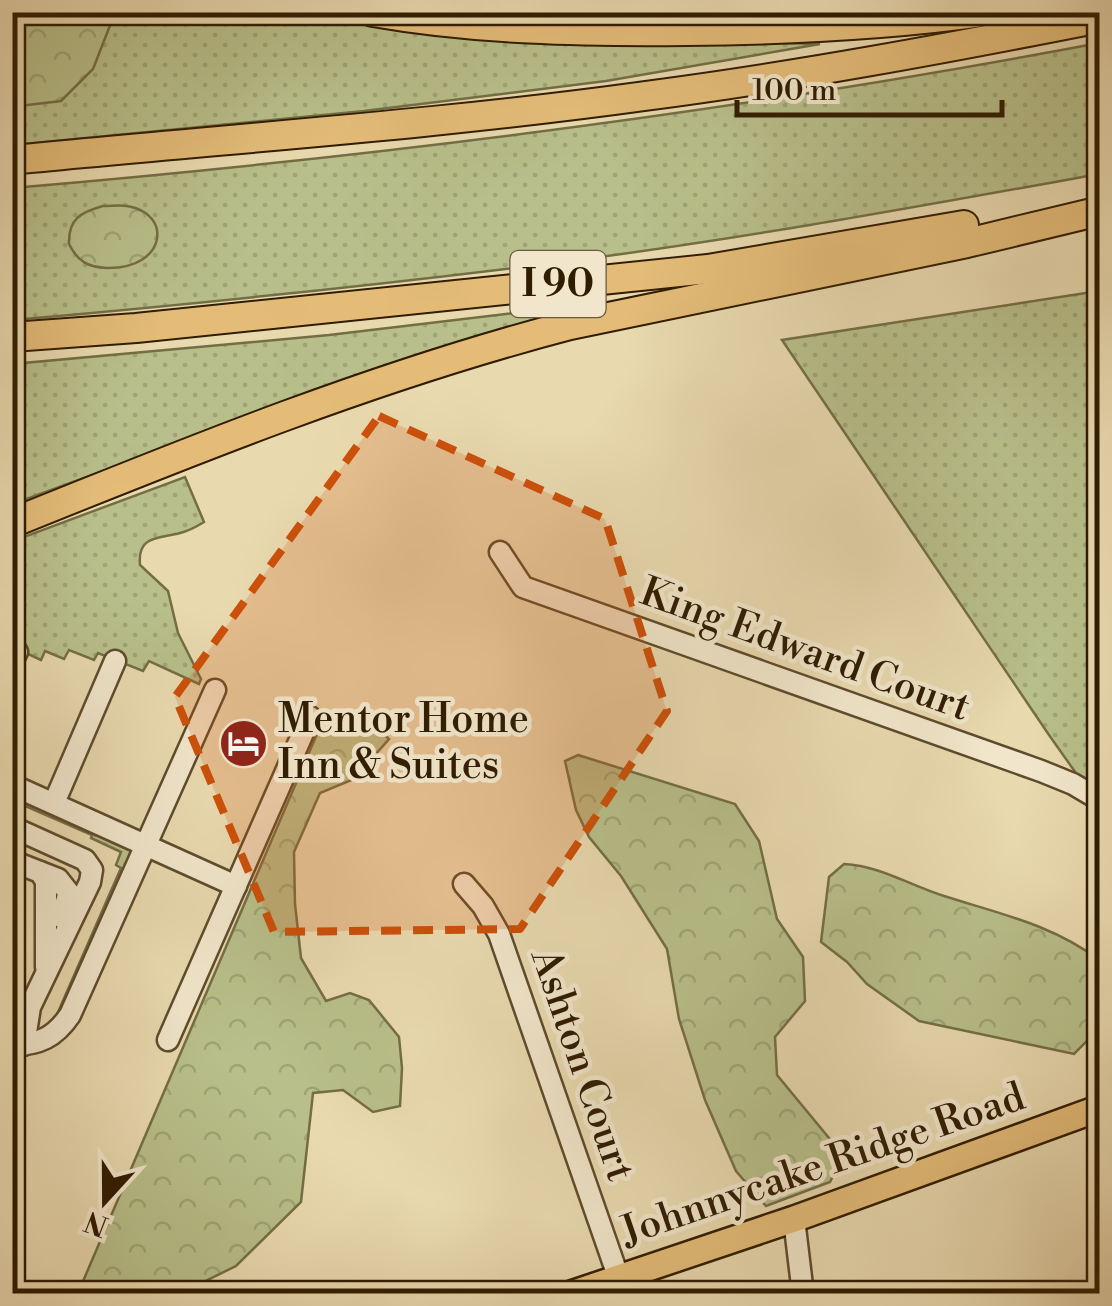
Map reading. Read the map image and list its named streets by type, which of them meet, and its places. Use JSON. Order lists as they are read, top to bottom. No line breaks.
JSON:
{"streets":{"highway":["I 90"],"main road":["Johnnycake Ridge Road"],"street":["King Edward Court","Ashton Court"]},"crossings":[["Ashton Court","Johnnycake Ridge Road"]],"places":{"hotel":["Mentor Home Inn & Suites"]},"scale_bar":"100 m","north":"bottom"}
